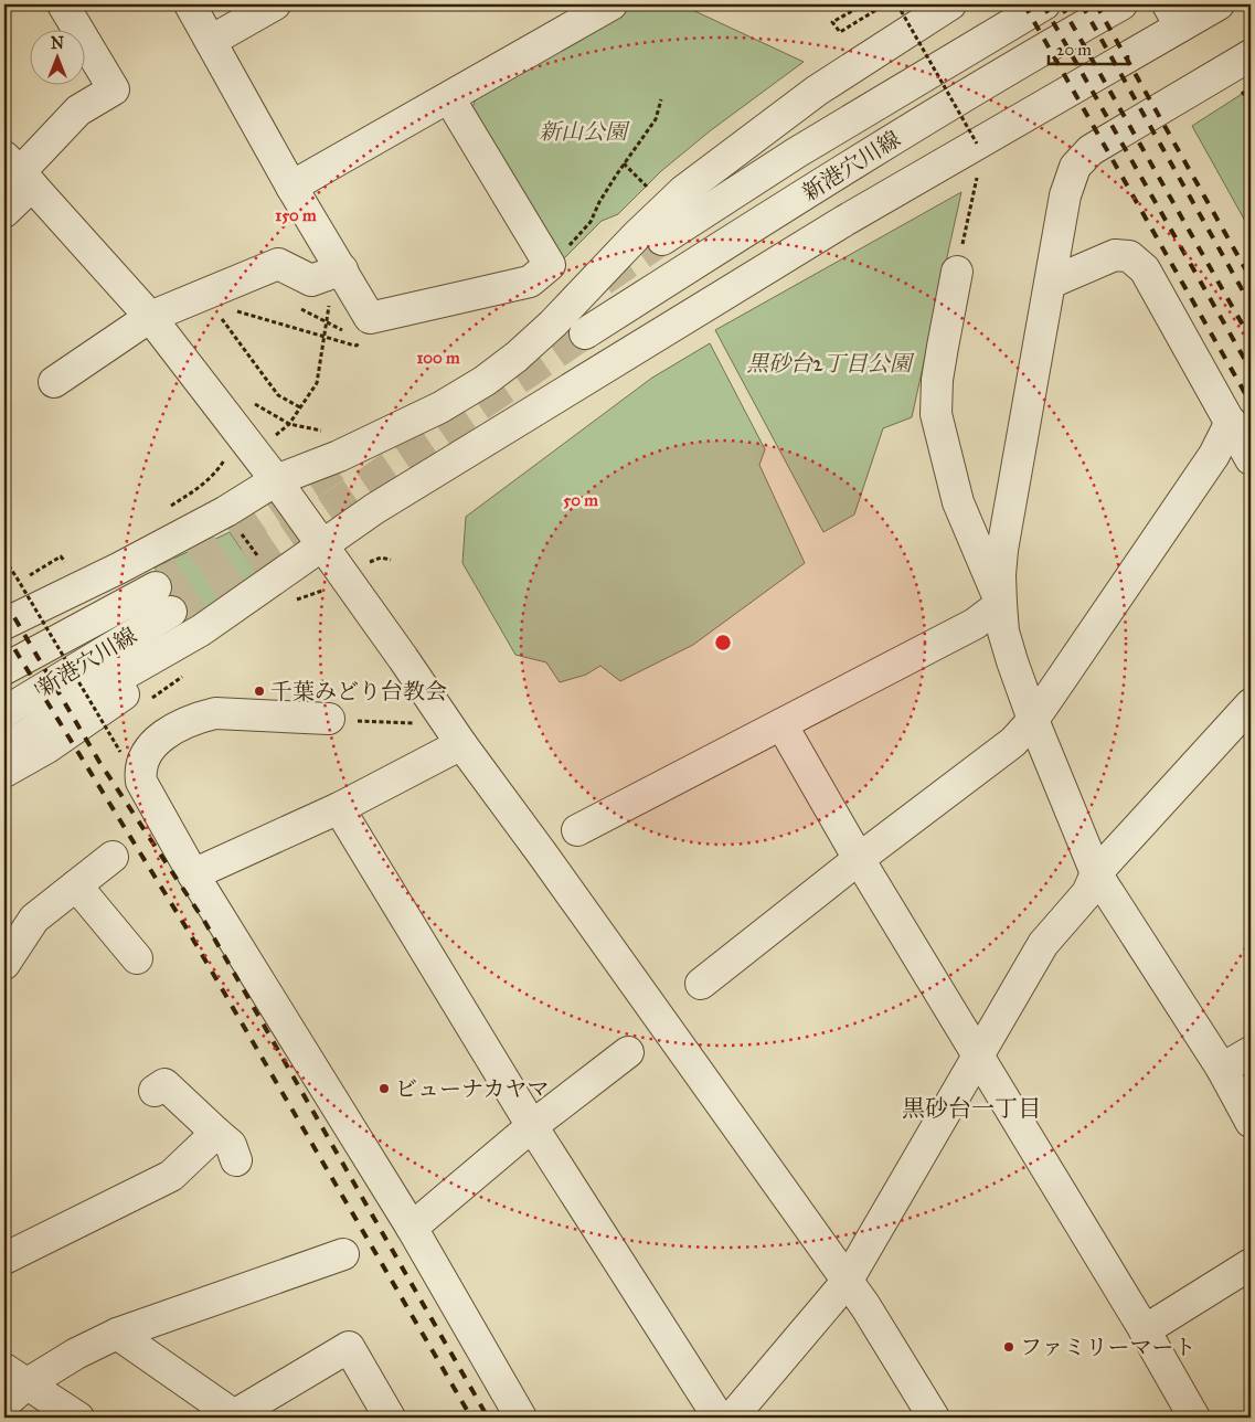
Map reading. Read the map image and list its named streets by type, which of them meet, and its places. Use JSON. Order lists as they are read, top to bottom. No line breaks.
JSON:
{"streets":{"street":["新港穴川線"]},"districts":["黒砂台一丁目"],"parks":["新山公園","黒砂台2丁目公園"],"places":["千葉みどり台教会","ビューナカヤマ","ファミリーマート"],"scale_bar":"20 m","north":"top","rings":["150 m","100 m","50 m"]}
